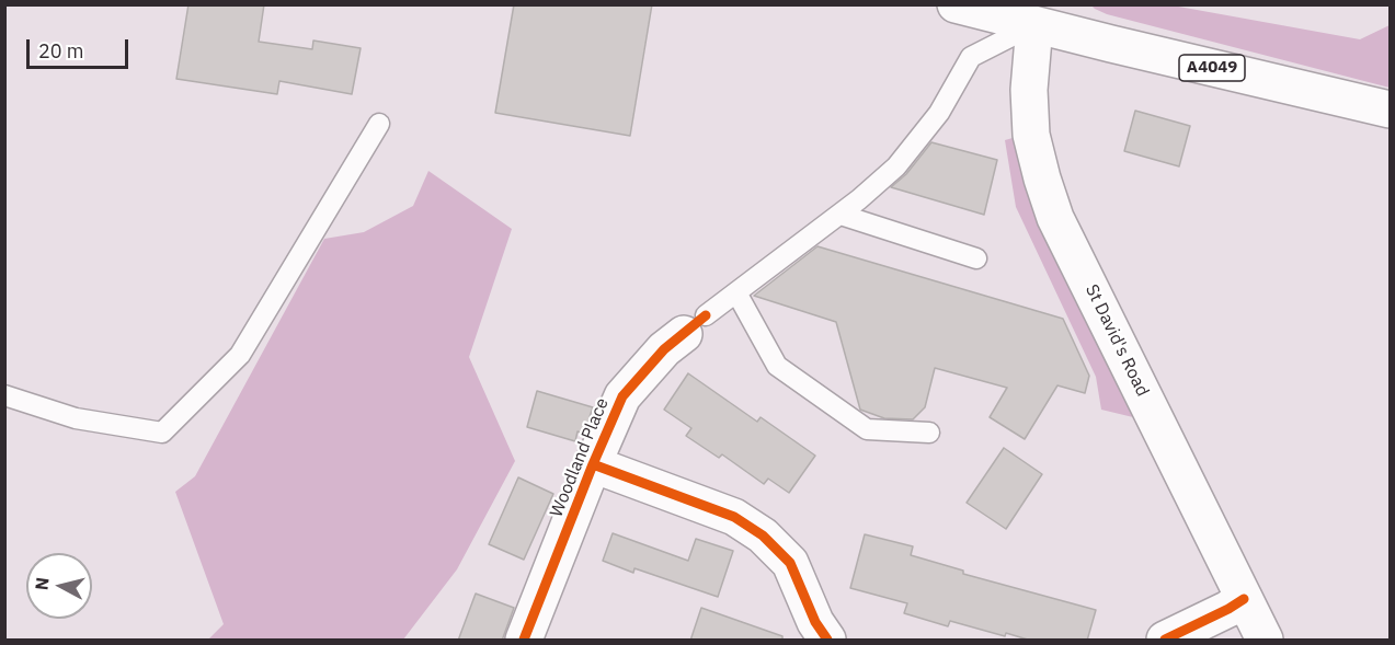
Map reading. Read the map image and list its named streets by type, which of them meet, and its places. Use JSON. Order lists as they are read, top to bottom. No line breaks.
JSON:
{"streets":{"main road":["A4049","St David's Road","Woodland Place"]},"crossings":[["A4049","St David's Road"],["A4049","Woodland Place"],["St David's Road","Woodland Place"]],"scale_bar":"20 m","north":"left"}
